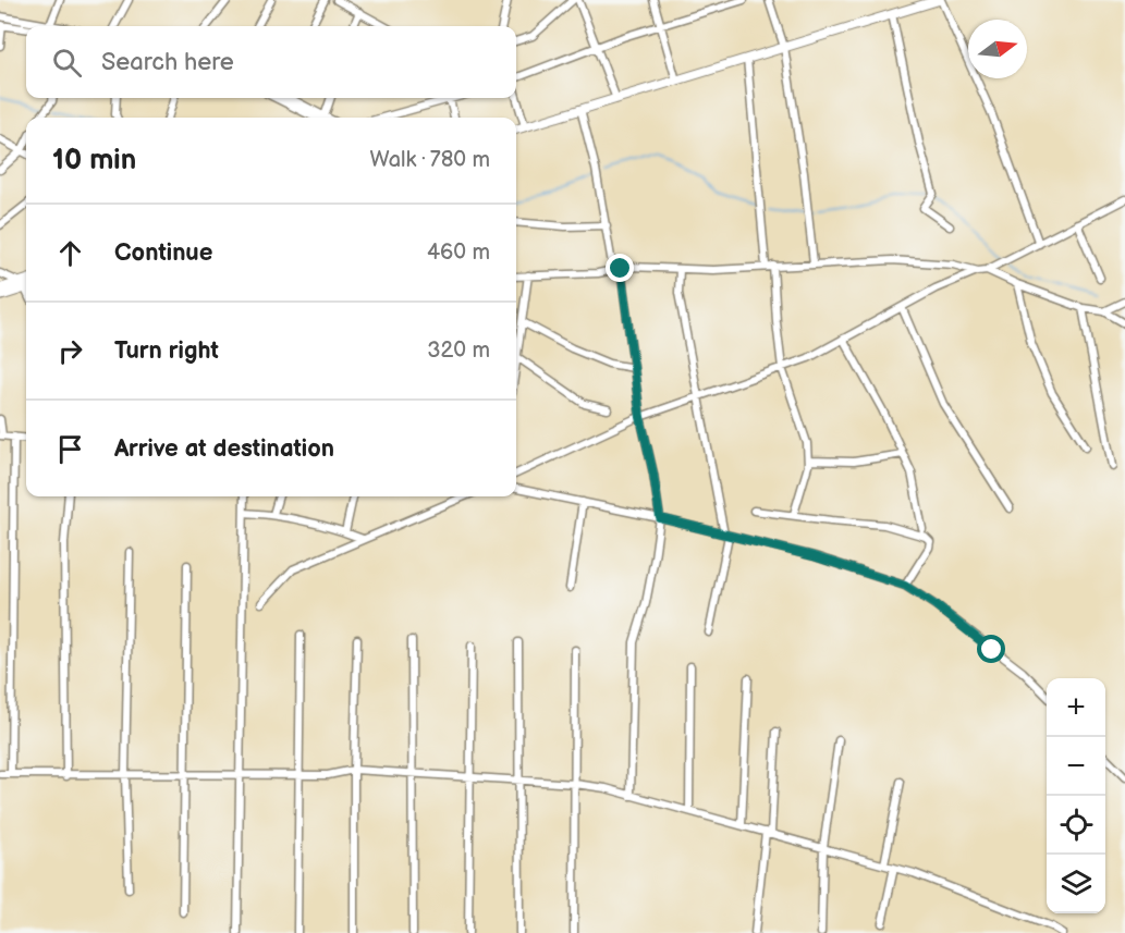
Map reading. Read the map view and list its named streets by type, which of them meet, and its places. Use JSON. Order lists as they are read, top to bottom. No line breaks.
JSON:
{"north":"right","page":{"search":"Search here","heading":["10 min","Walk · 780 m"],"list":[["Continue","460 m"],["Turn right","320 m"],"Arrive at destination"],"map_buttons":["+","−"]}}
